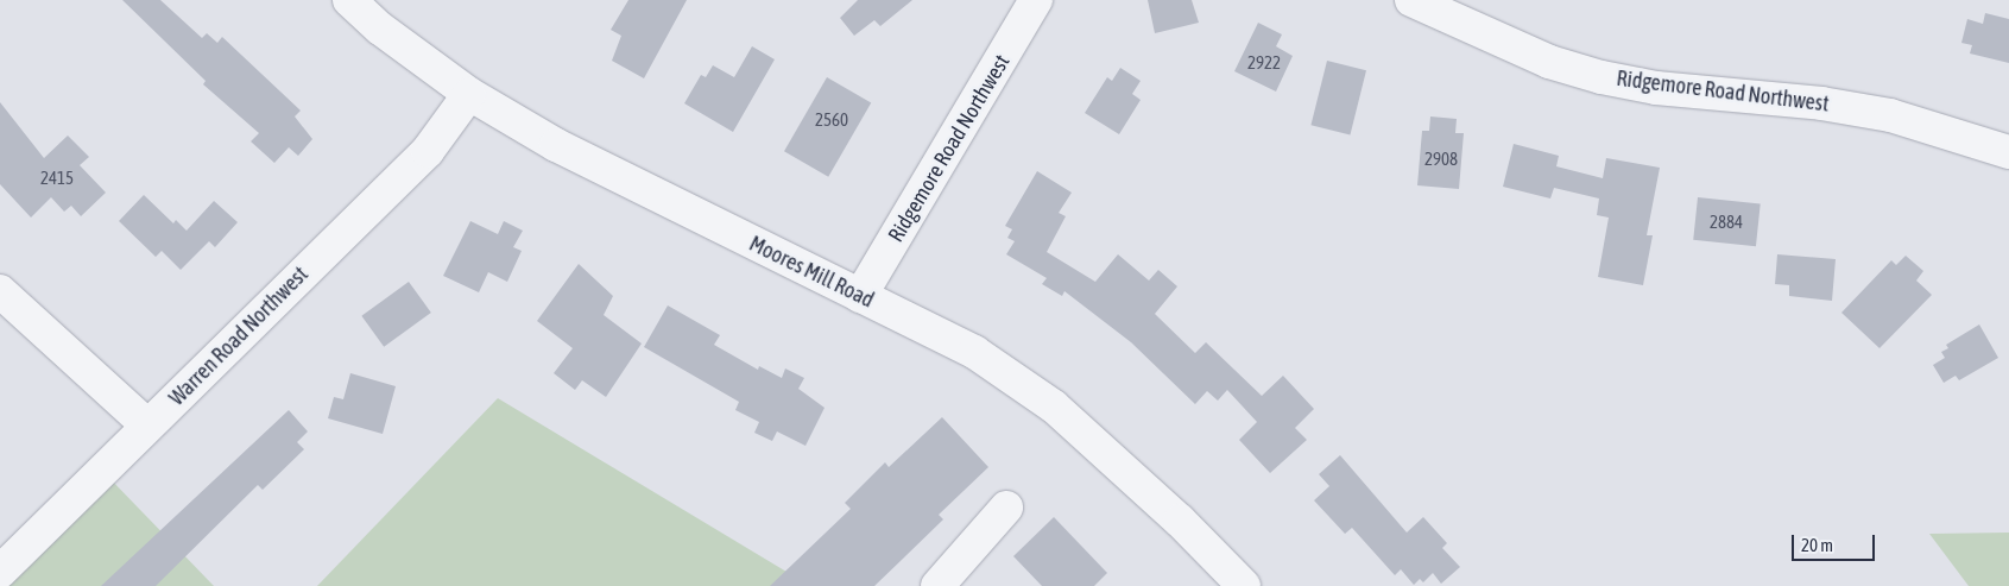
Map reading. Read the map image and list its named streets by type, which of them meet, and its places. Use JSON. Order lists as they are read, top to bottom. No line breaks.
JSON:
{"streets":{"street":["Ridgemore Road Northwest","Moores Mill Road","Warren Road Northwest"]},"crossings":[["Ridgemore Road Northwest","Moores Mill Road"],["Moores Mill Road","Warren Road Northwest"]],"house_numbers":["2922","2560","2908","2415","2884"],"scale_bar":"20 m"}
